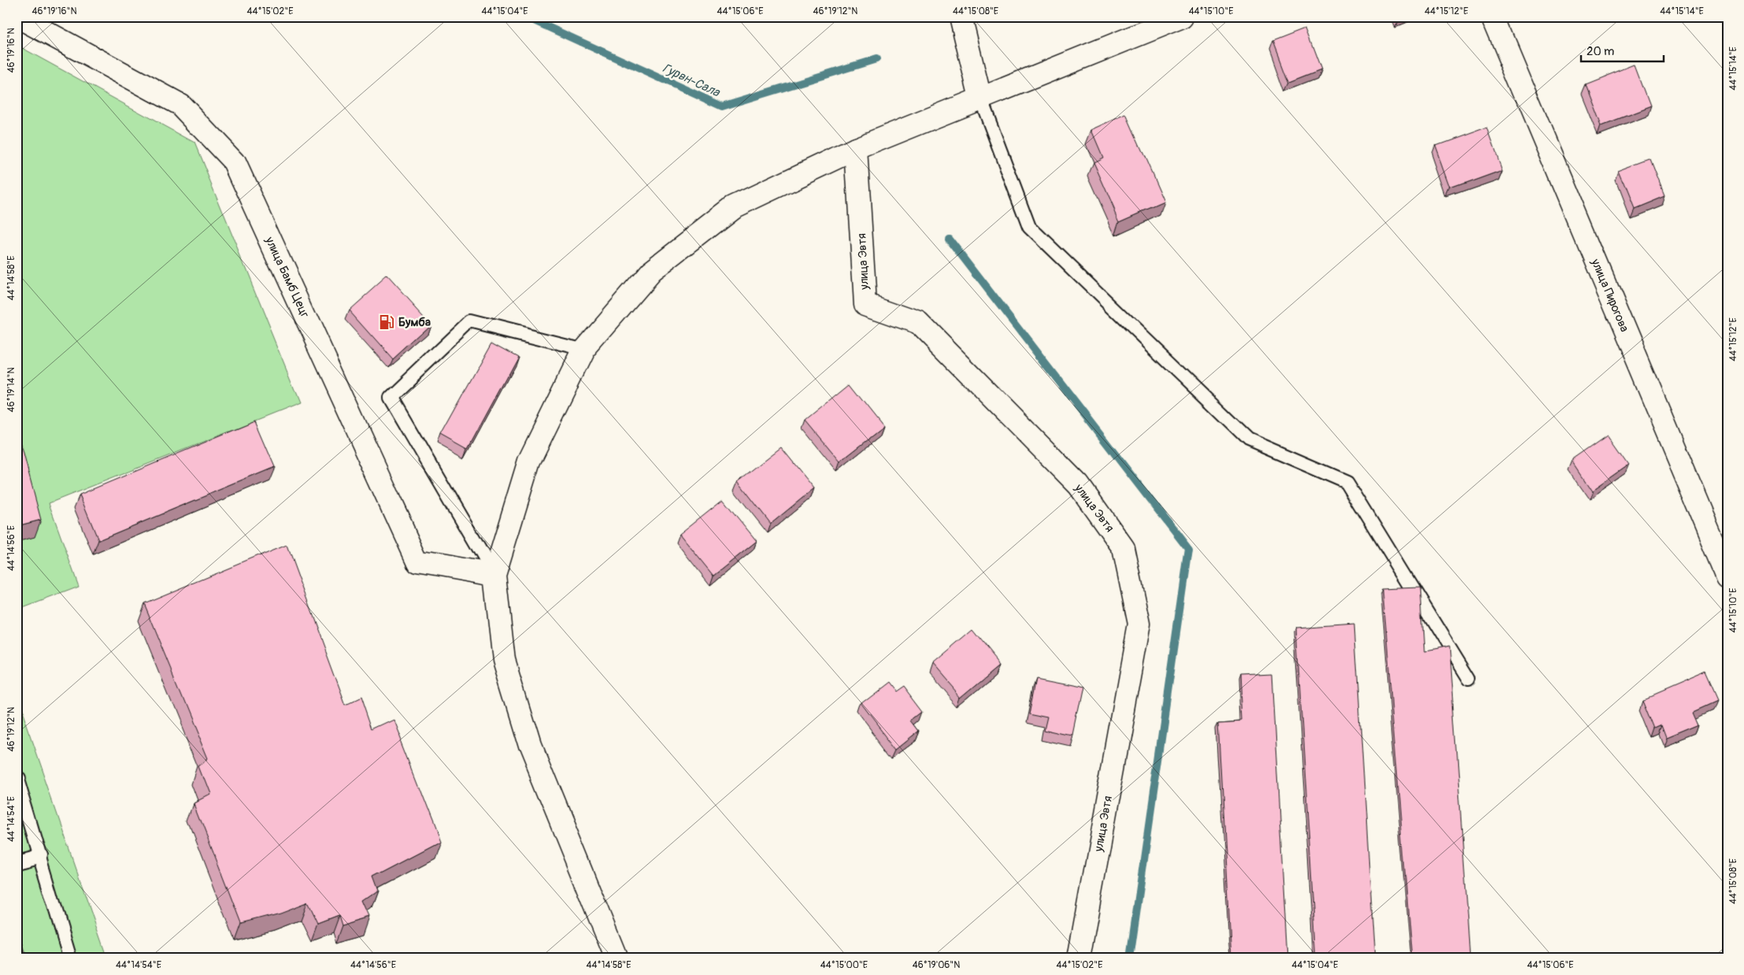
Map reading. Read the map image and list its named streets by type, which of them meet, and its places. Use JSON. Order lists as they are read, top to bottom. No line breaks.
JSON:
{"streets":{"main road":["улица Эвтя","улица Бамб Цецг","улица Пирогова"]},"water":["Гурвн-Сала"],"places":{"fuel station":["Бумба"]},"scale_bar":"20 m","coordinates":["46°19'16\"N","44°15'02\"E","44°15'04\"E","44°15'06\"E","46°19'12\"N","44°15'08\"E","44°15'10\"E","44°15'12\"E","44°15'14\"E","44°14'58\"E","46°19'14\"N","44°14'56\"E","44°14'54\"E","44°15'00\"E","46°19'06\"N"]}
